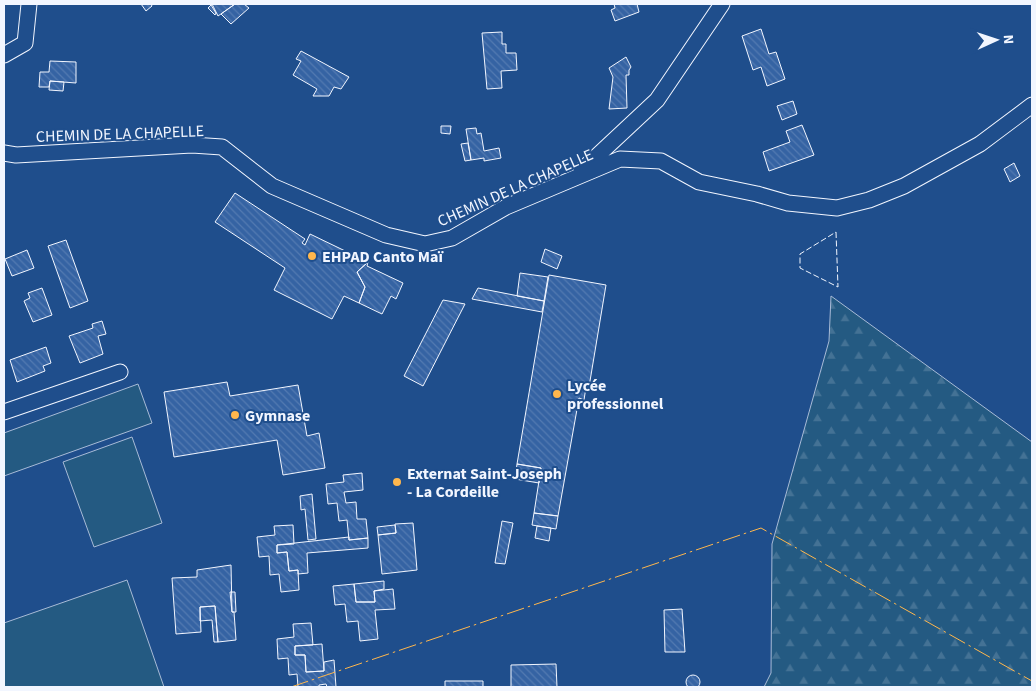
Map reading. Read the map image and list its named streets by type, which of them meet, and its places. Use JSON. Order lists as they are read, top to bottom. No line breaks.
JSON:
{"streets":{"street":["CHEMIN DE LA CHAPELLE"]},"places":["EHPAD Canto Maï","Lycée professionnel","Gymnase","Externat Saint-Joseph - La Cordeille"],"north":"right"}
